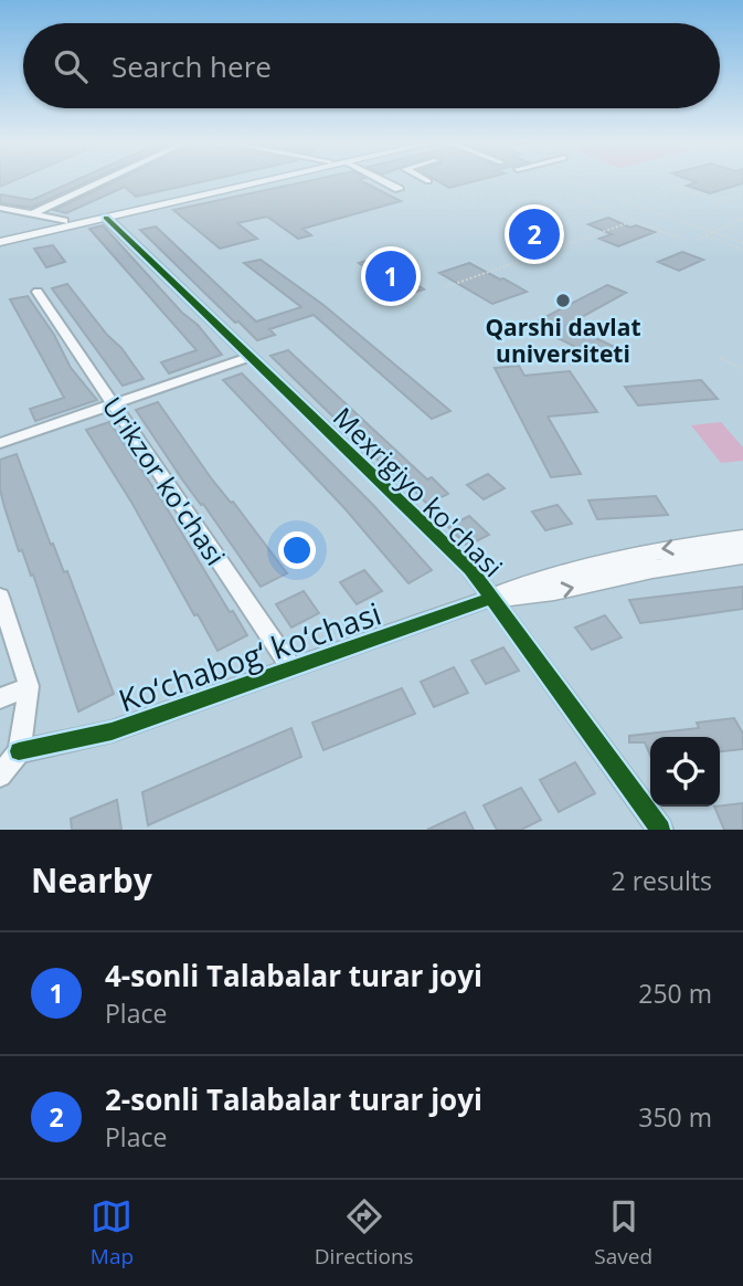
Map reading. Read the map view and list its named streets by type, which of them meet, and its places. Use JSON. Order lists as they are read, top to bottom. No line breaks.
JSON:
{"streets":{"main road":["Ko‘chabog‘ ko‘chasi"],"street":["Urikzor ko'chasi","Mexrigiyo ko'chasi"]},"crossings":[["Urikzor ko'chasi","Ko‘chabog‘ ko‘chasi"],["Mexrigiyo ko'chasi","Ko‘chabog‘ ko‘chasi"]],"places":["Qarshi davlat universiteti"],"page":{"search":"Search here","pins":["2","1"],"heading":["Nearby","2 results"],"list":[{"mark":"1","name":"4-sonli Talabalar turar joyi","note":"Place","value":"250 m"},{"mark":"2","name":"2-sonli Talabalar turar joyi","note":"Place","value":"350 m"}],"nav":["Map","Directions","Saved"]}}
